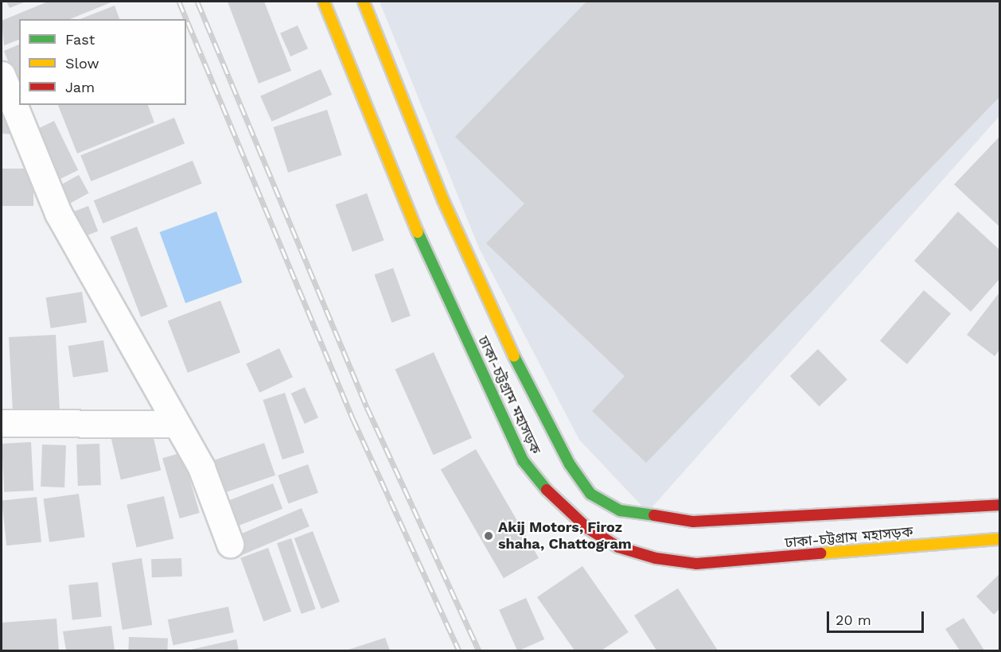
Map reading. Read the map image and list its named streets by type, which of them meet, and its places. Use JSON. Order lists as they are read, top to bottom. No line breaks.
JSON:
{"streets":{"highway":["ঢাকা-চট্টগ্রাম মহাসড়ক"]},"places":["Akij Motors, Firoz shaha, Chattogram"],"legend":["Fast","Slow","Jam"],"scale_bar":"20 m"}
